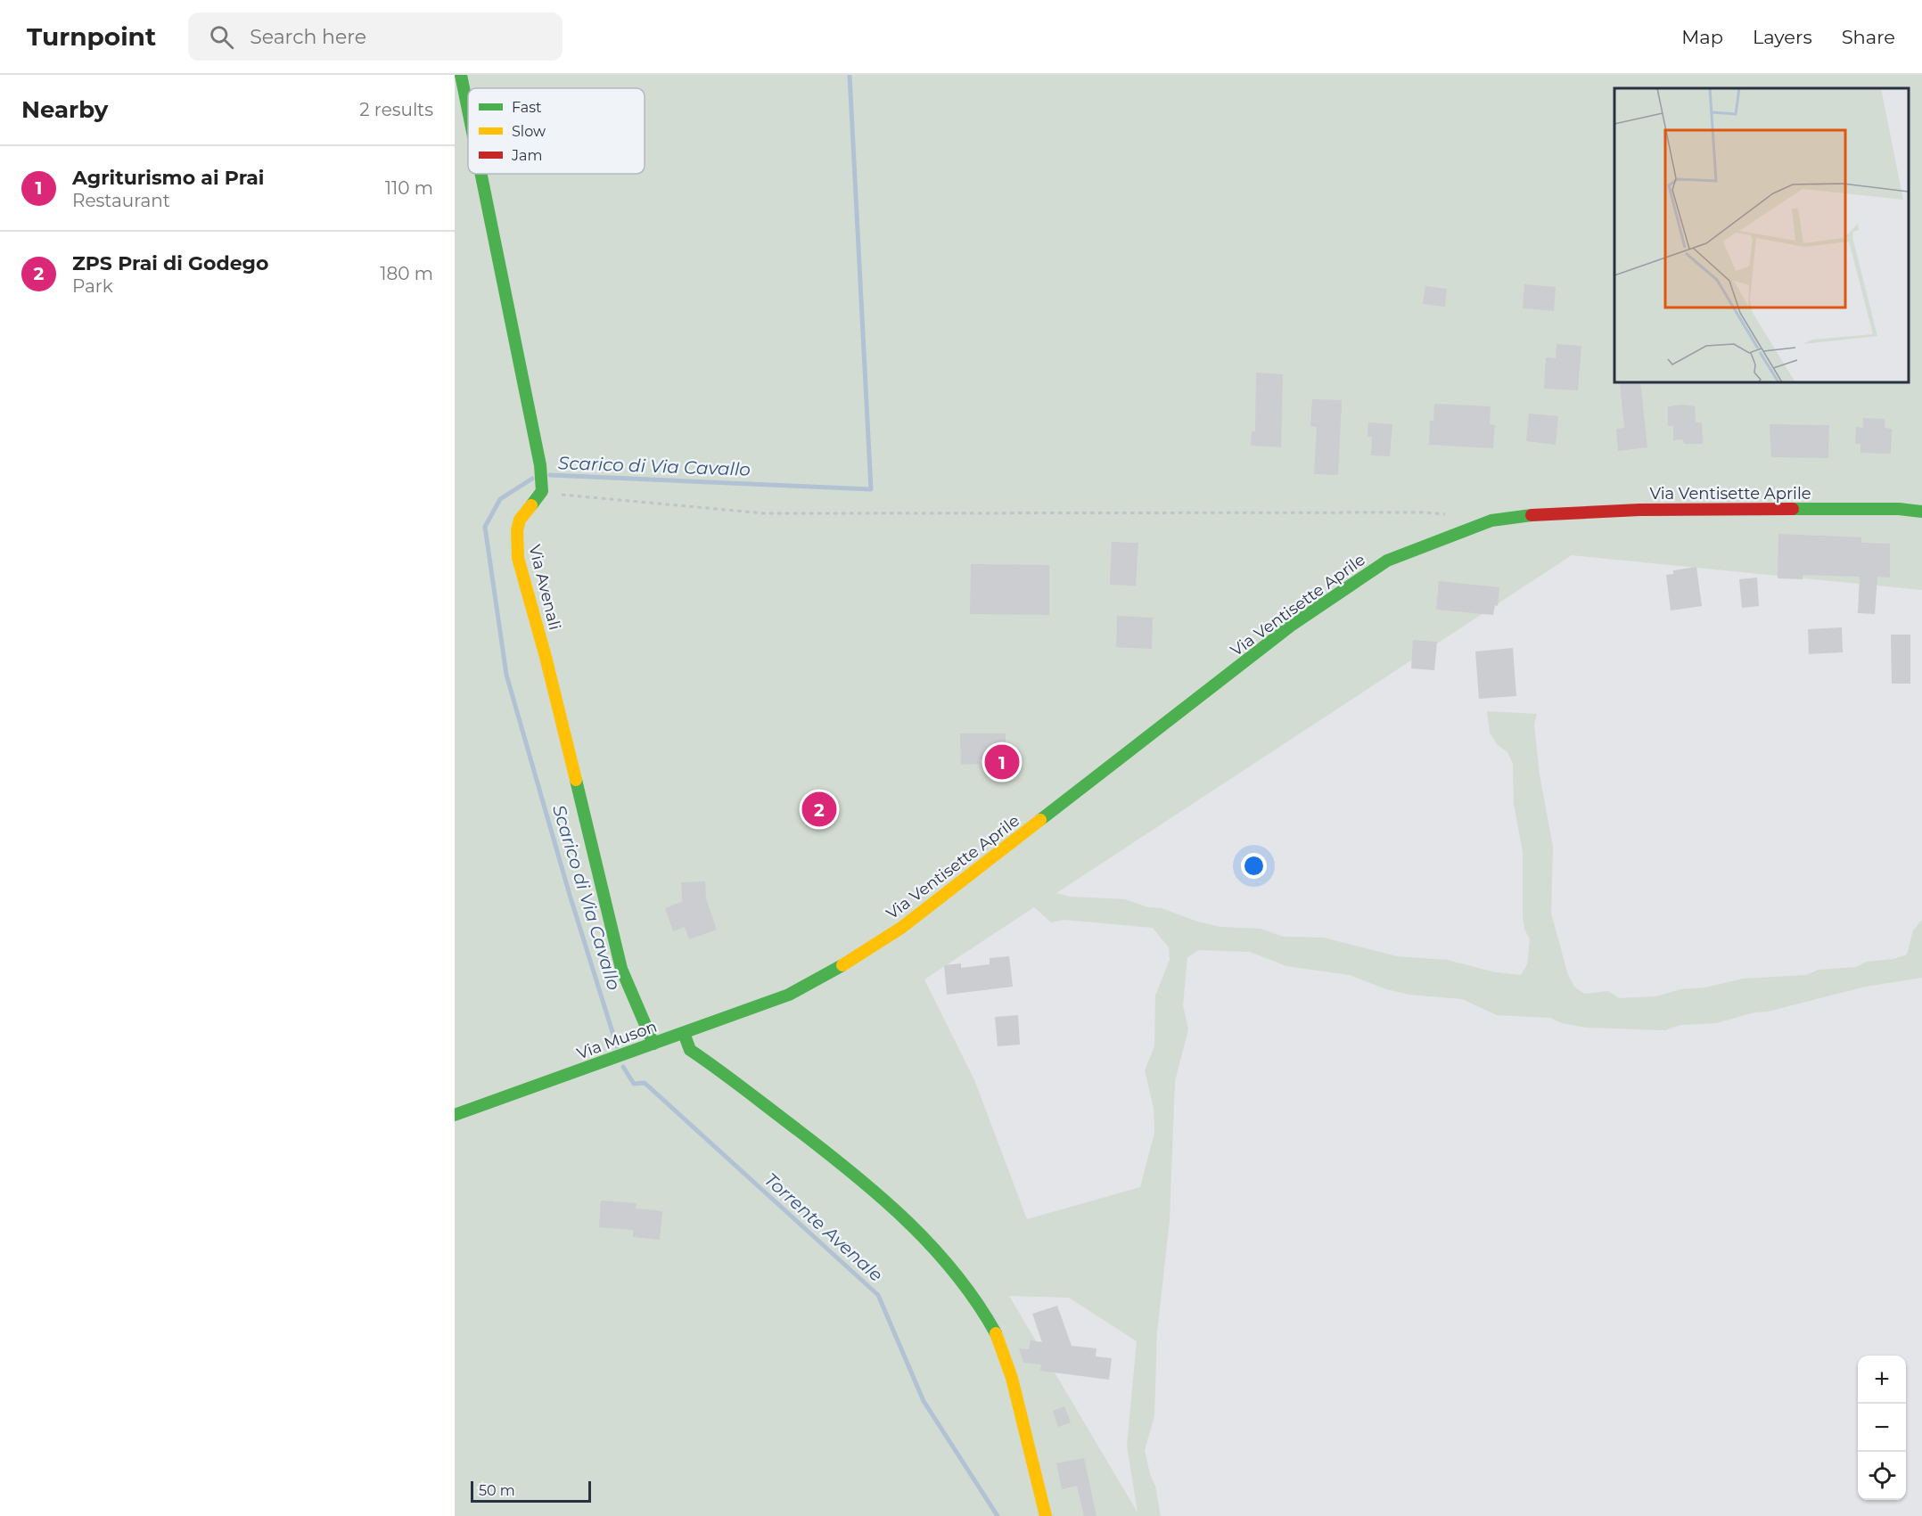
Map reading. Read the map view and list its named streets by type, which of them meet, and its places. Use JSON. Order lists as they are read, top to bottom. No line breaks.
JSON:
{"streets":{"main road":["Via Ventisette Aprile","Via Avenali","Via Muson"]},"crossings":[["Via Ventisette Aprile","Via Muson"],["Via Avenali","Via Muson"]],"water":["Scarico di Via Cavallo","Torrente Avenale"],"legend":["Fast","Slow","Jam"],"scale_bar":"50 m","page":{"header":"Turnpoint","search":"Search here","nav":["Map","Layers","Share"],"heading":["Nearby","2 results"],"list":[{"mark":"1","name":"Agriturismo ai Prai","note":"Restaurant","value":"110 m"},{"mark":"2","name":"ZPS Prai di Godego","note":"Park","value":"180 m"}],"pins":["1","2"],"map_buttons":["+","−"],"scale":"50 m"}}
